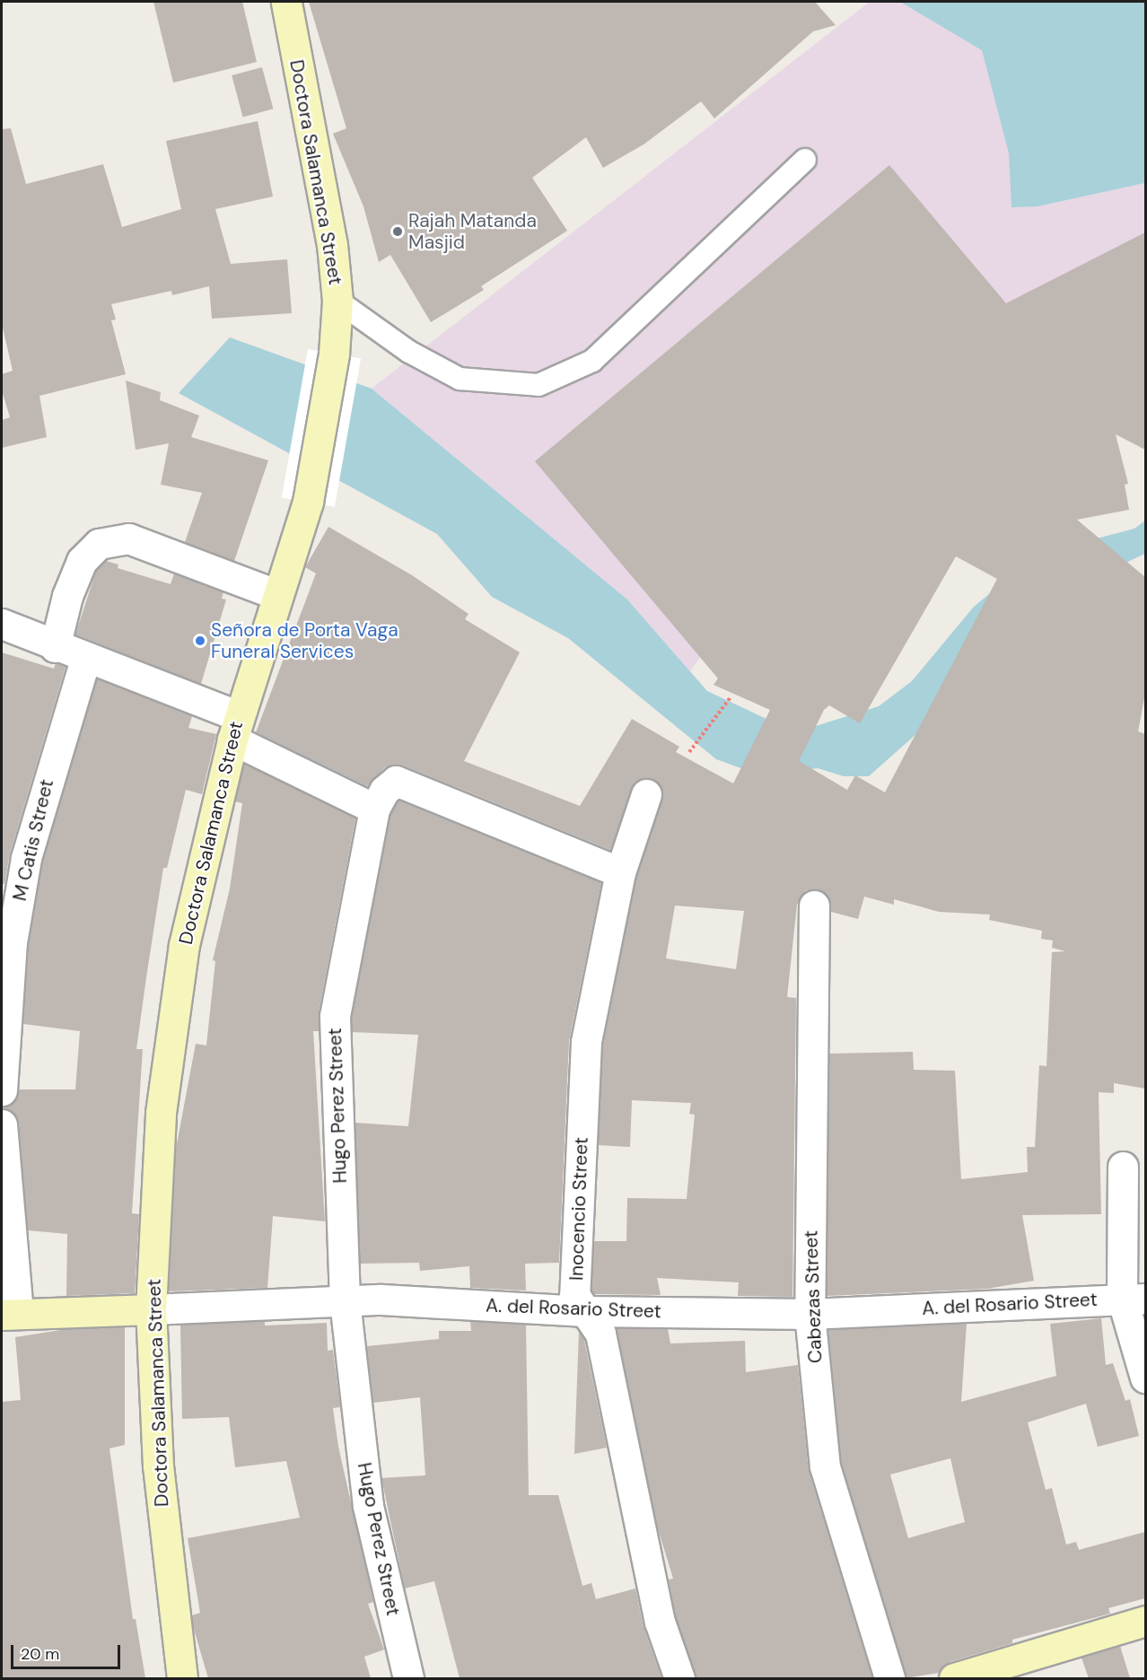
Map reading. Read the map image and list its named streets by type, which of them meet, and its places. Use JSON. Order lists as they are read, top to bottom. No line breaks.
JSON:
{"streets":{"main road":["Doctora Salamanca Street","A. del Rosario Street"],"street":["M Catis Street","Hugo Perez Street","Inocencio Street","Cabezas Street"]},"crossings":[["Doctora Salamanca Street","A. del Rosario Street"],["Hugo Perez Street","Inocencio Street"],["Hugo Perez Street","A. del Rosario Street"],["Inocencio Street","A. del Rosario Street"],["Cabezas Street","A. del Rosario Street"]],"places":["Rajah Matanda Masjid","Señora de Porta Vaga Funeral Services"],"scale_bar":"20 m"}
